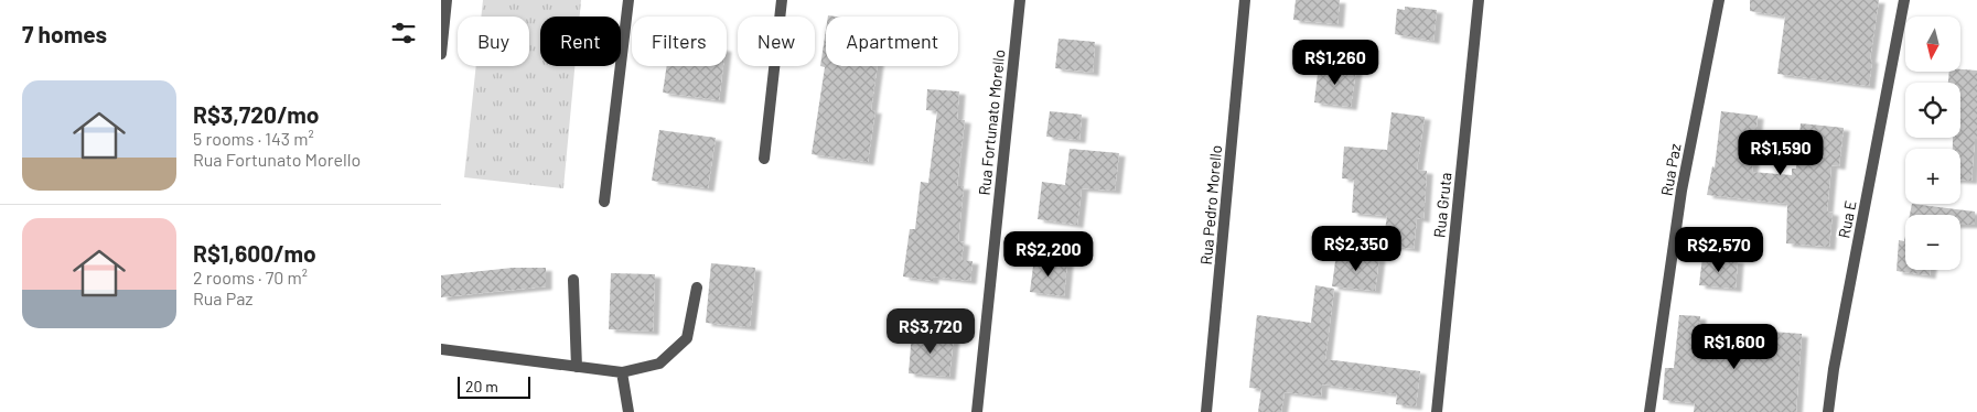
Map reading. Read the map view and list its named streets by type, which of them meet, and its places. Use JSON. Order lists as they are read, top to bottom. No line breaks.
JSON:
{"streets":{"street":["Rua Fortunato Morello","Rua Paz","Rua Pedro Morello","Rua Gruta","Rua E"]},"scale_bar":"20 m","north":"bottom","page":{"heading":"7 homes","map_buttons":["+","−"],"chip":["Buy","Rent","Filters","New","Apartment"],"price":["R$1,260","R$1,590","R$2,350","R$2,570","R$2,200","R$3,720","R$1,600"],"list":[{"name":"R$3,720/mo","note":"5 rooms · 143 m² · Rua Fortunato Morello"},{"name":"R$1,600/mo","note":"2 rooms · 70 m² · Rua Paz"}],"scale":"20 m"}}
